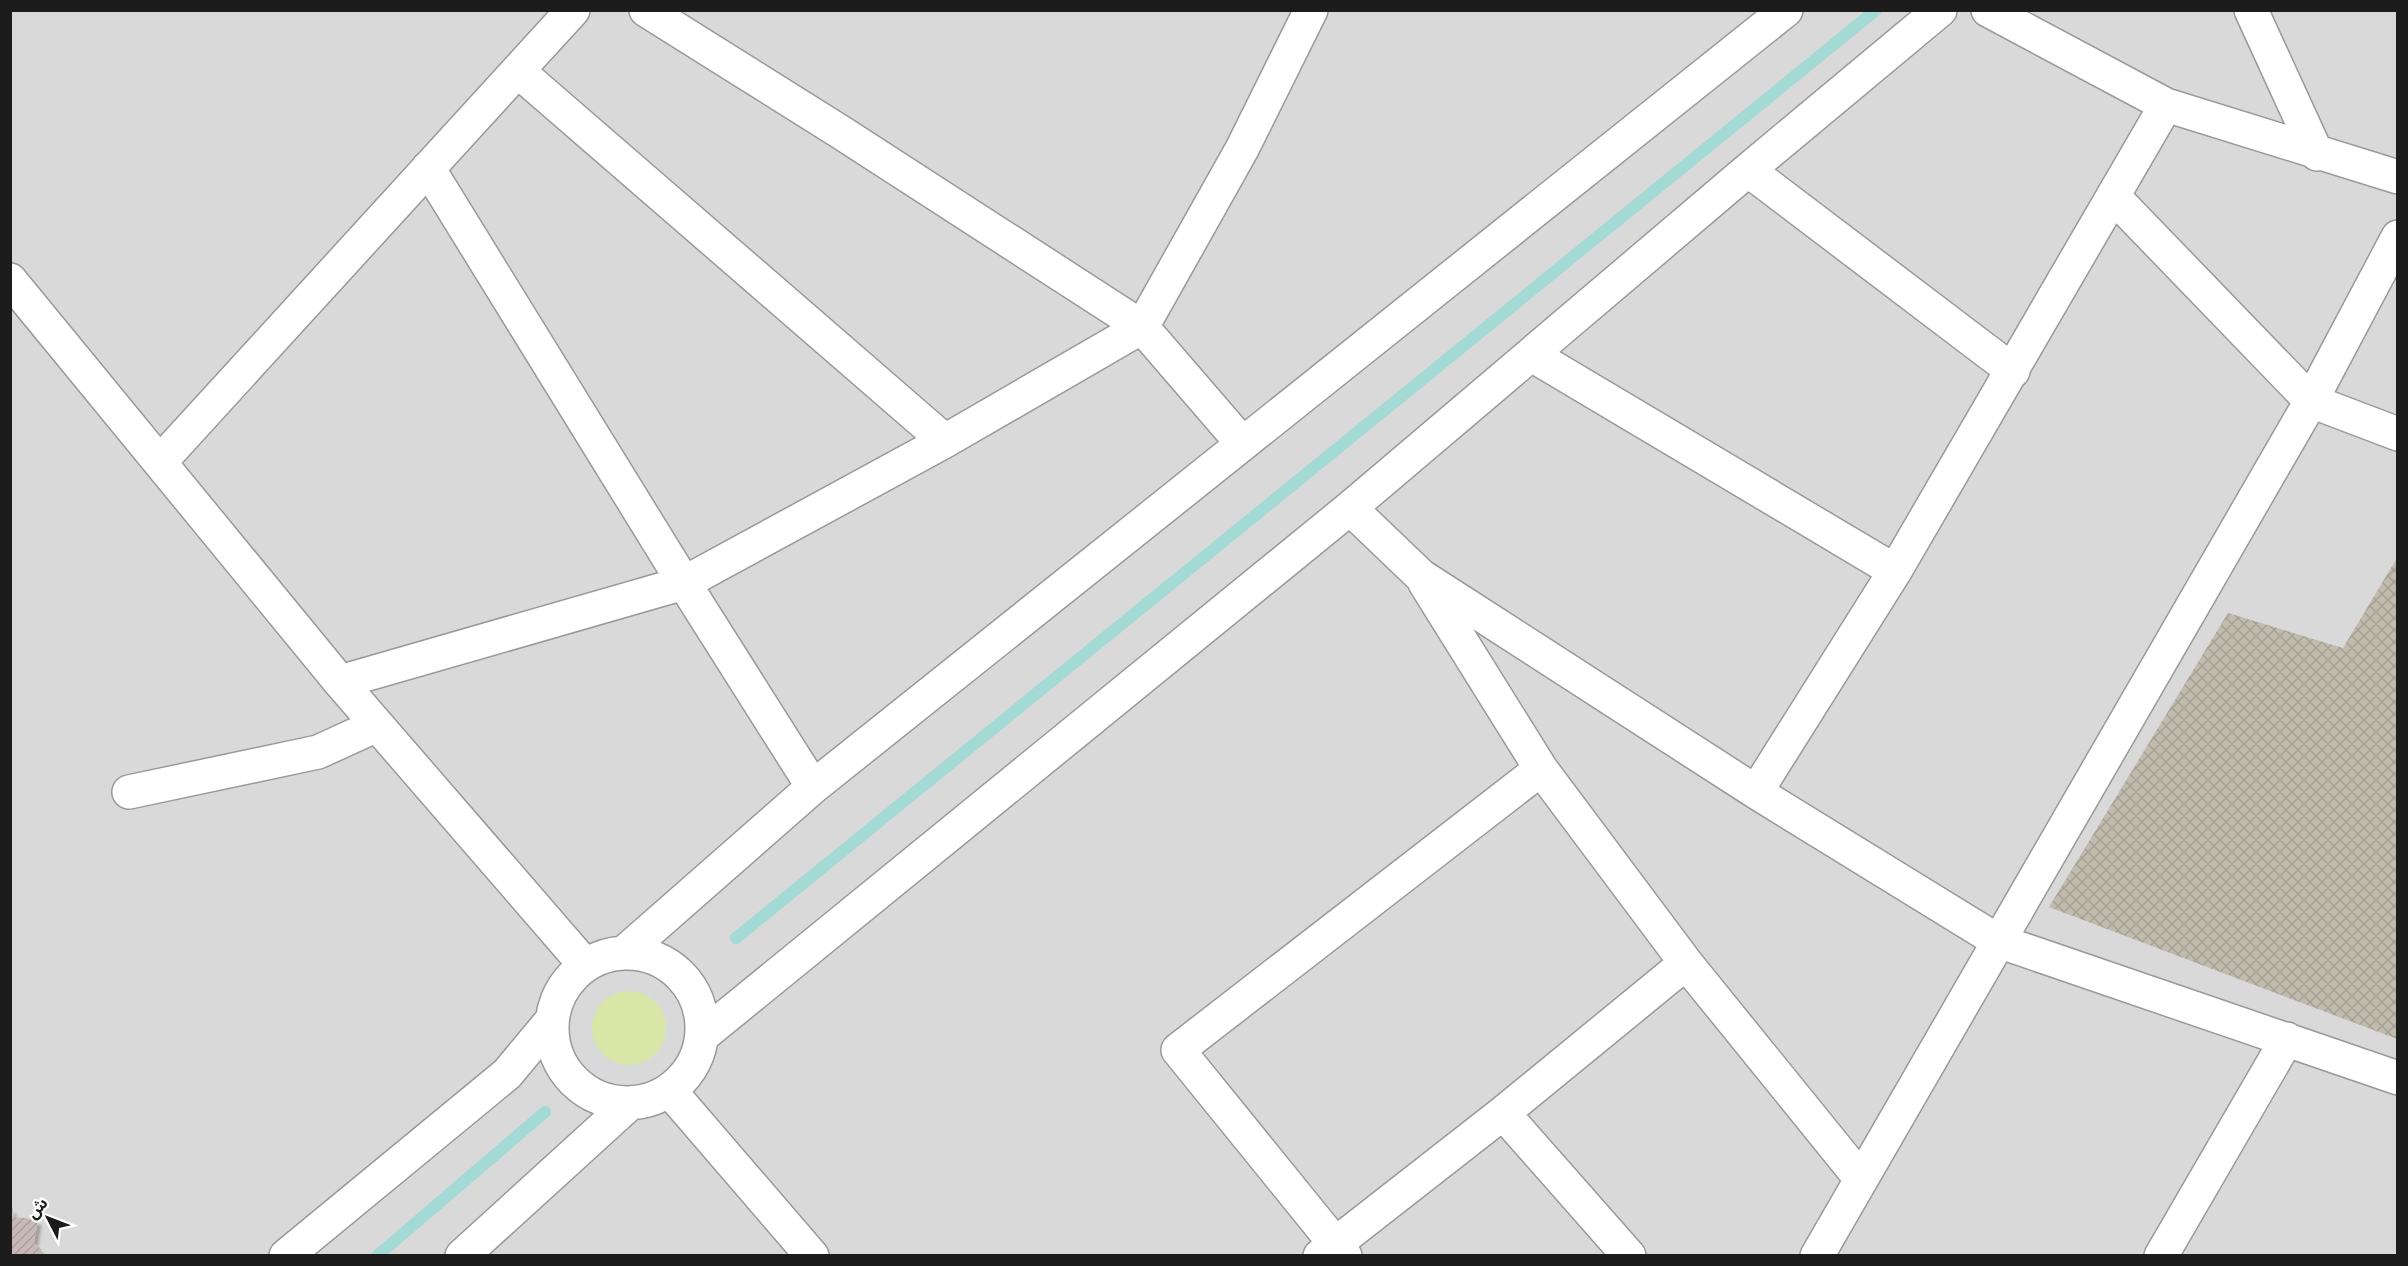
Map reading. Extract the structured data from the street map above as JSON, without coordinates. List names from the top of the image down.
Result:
{
  "north": "top left"
}
